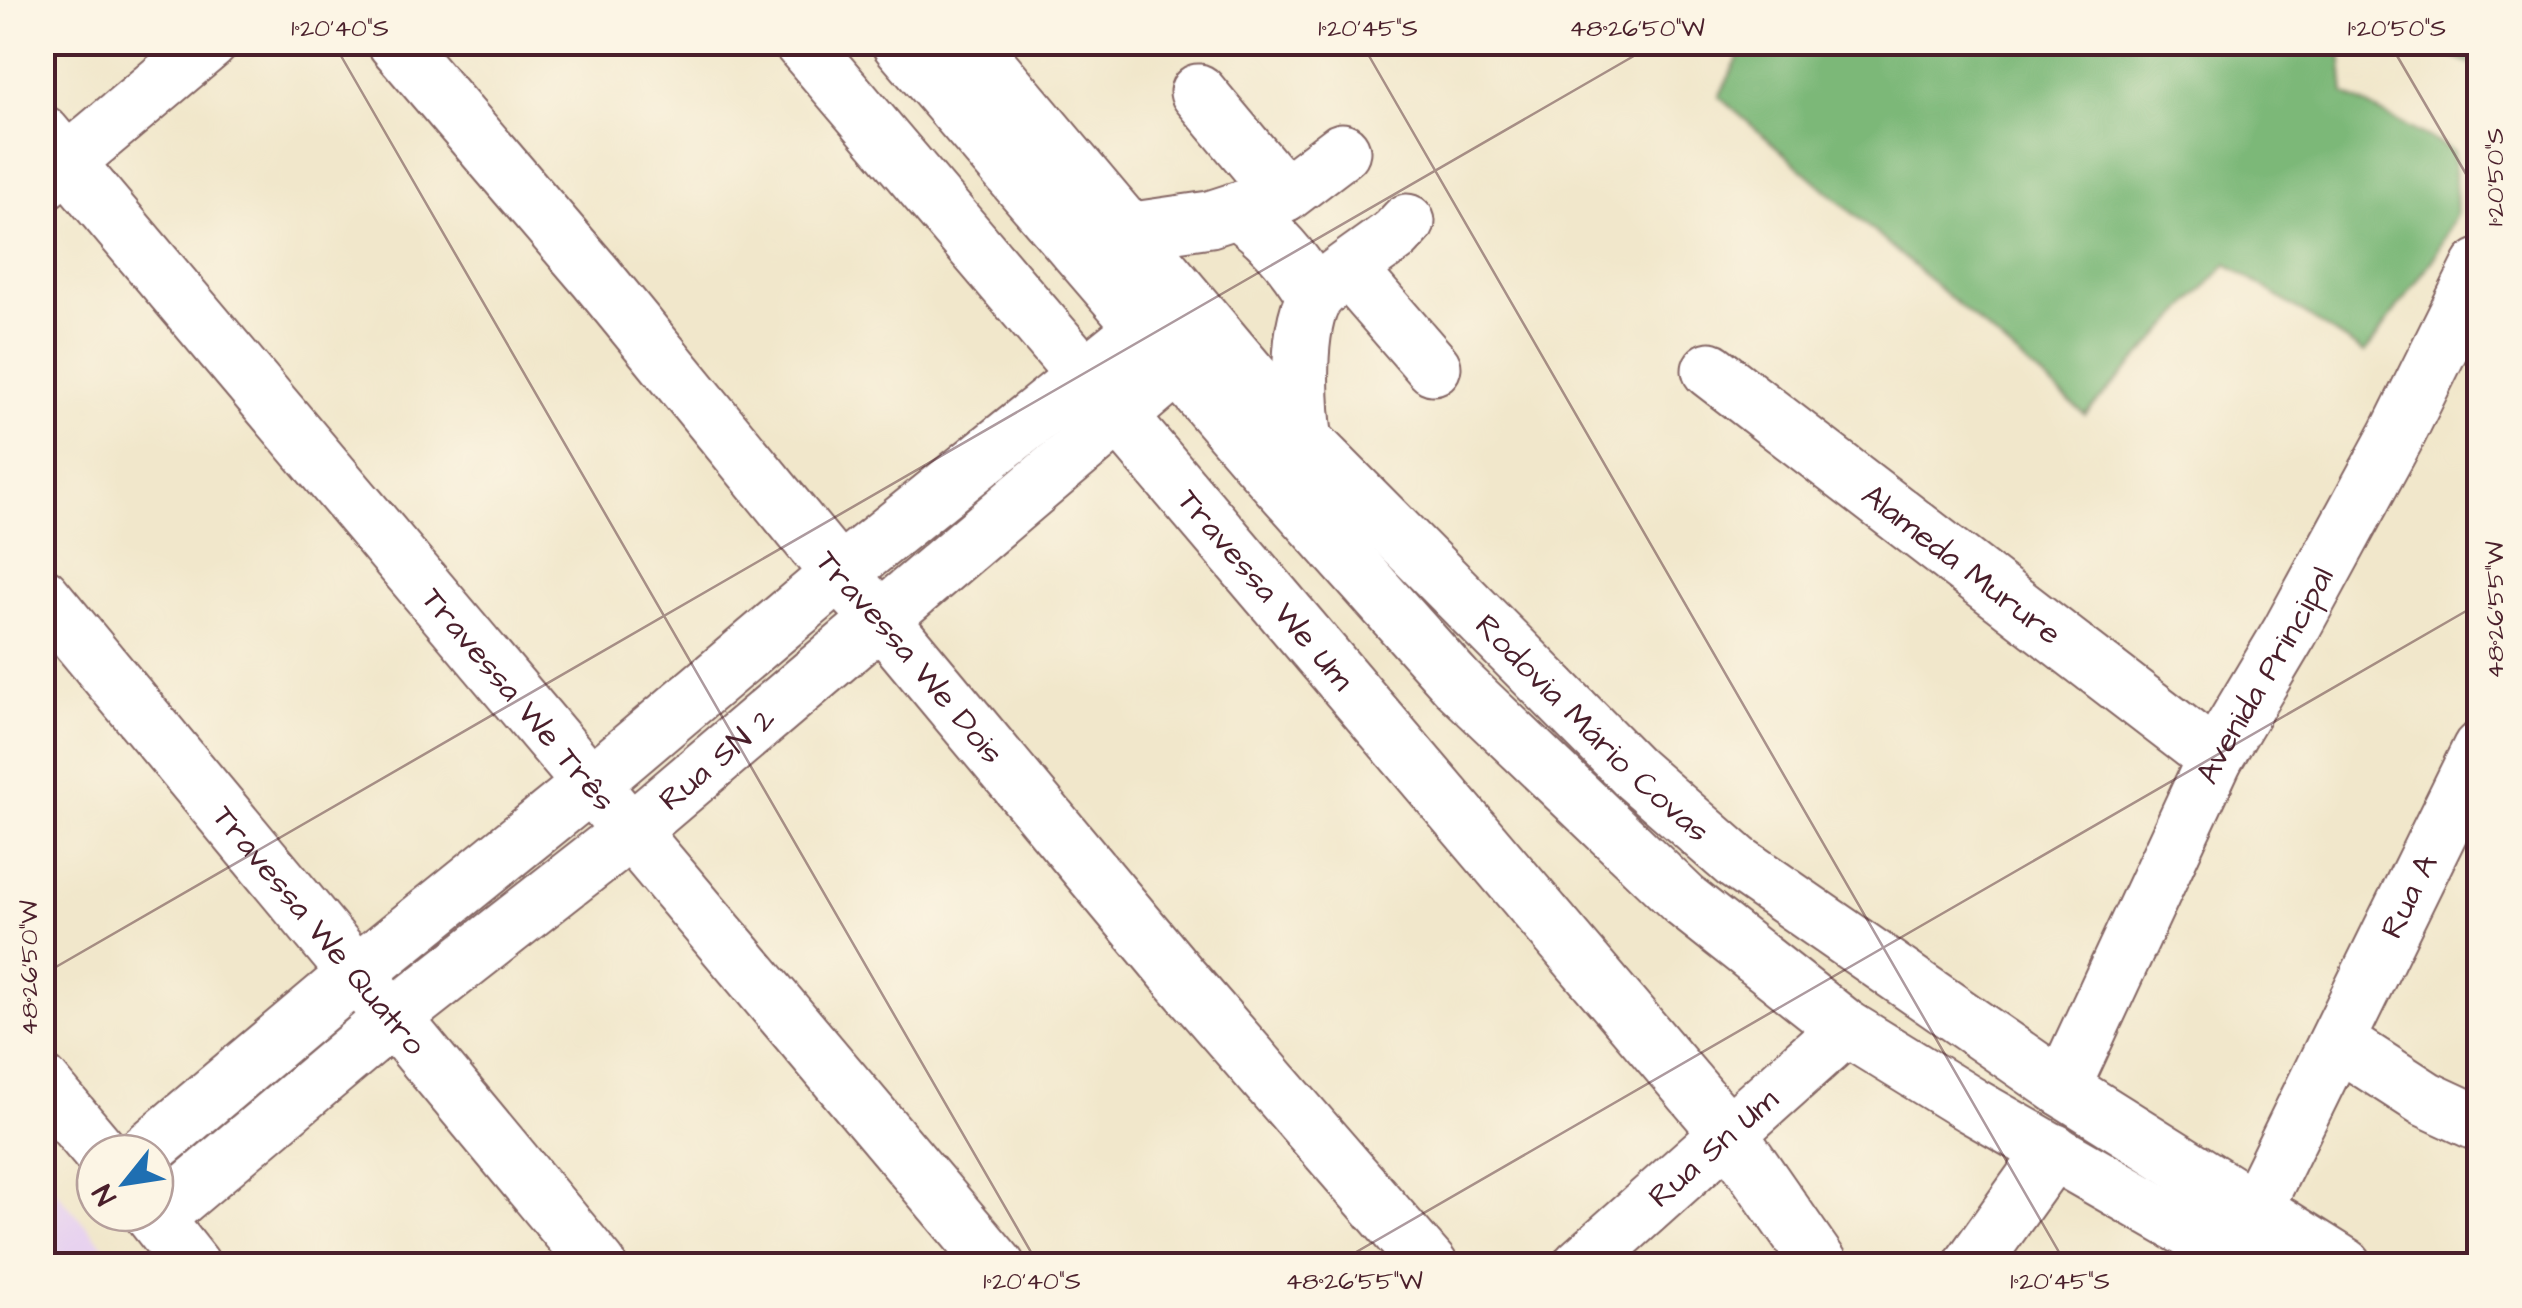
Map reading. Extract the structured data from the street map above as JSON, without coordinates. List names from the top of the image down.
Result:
{
  "streets": {
    "street": [
      "Alameda Murure",
      "Travessa We Um",
      "Travessa We Dois",
      "Avenida Principal",
      "Travessa We Três",
      "Rodovia Mário Covas",
      "Rua SN 2",
      "Rua A",
      "Travessa We Quatro",
      "Rua Sn Um"
    ]
  },
  "crossings": [
    ["Alameda Murure", "Avenida Principal"],
    ["Travessa We Um", "Rua SN 2"],
    ["Travessa We Um", "Rua Sn Um"],
    ["Travessa We Dois", "Rua SN 2"],
    ["Avenida Principal", "Rodovia Mário Covas"],
    ["Travessa We Três", "Rua SN 2"],
    ["Rodovia Mário Covas", "Rua SN 2"],
    ["Rodovia Mário Covas", "Rua A"],
    ["Rodovia Mário Covas", "Rua Sn Um"],
    ["Rua SN 2", "Travessa We Quatro"]
  ],
  "north": "bottom left",
  "coordinates": [
    "1°20'40\"S",
    "1°20'45\"S",
    "48°26'50\"W",
    "1°20'50\"S",
    "48°26'55\"W"
  ]
}
